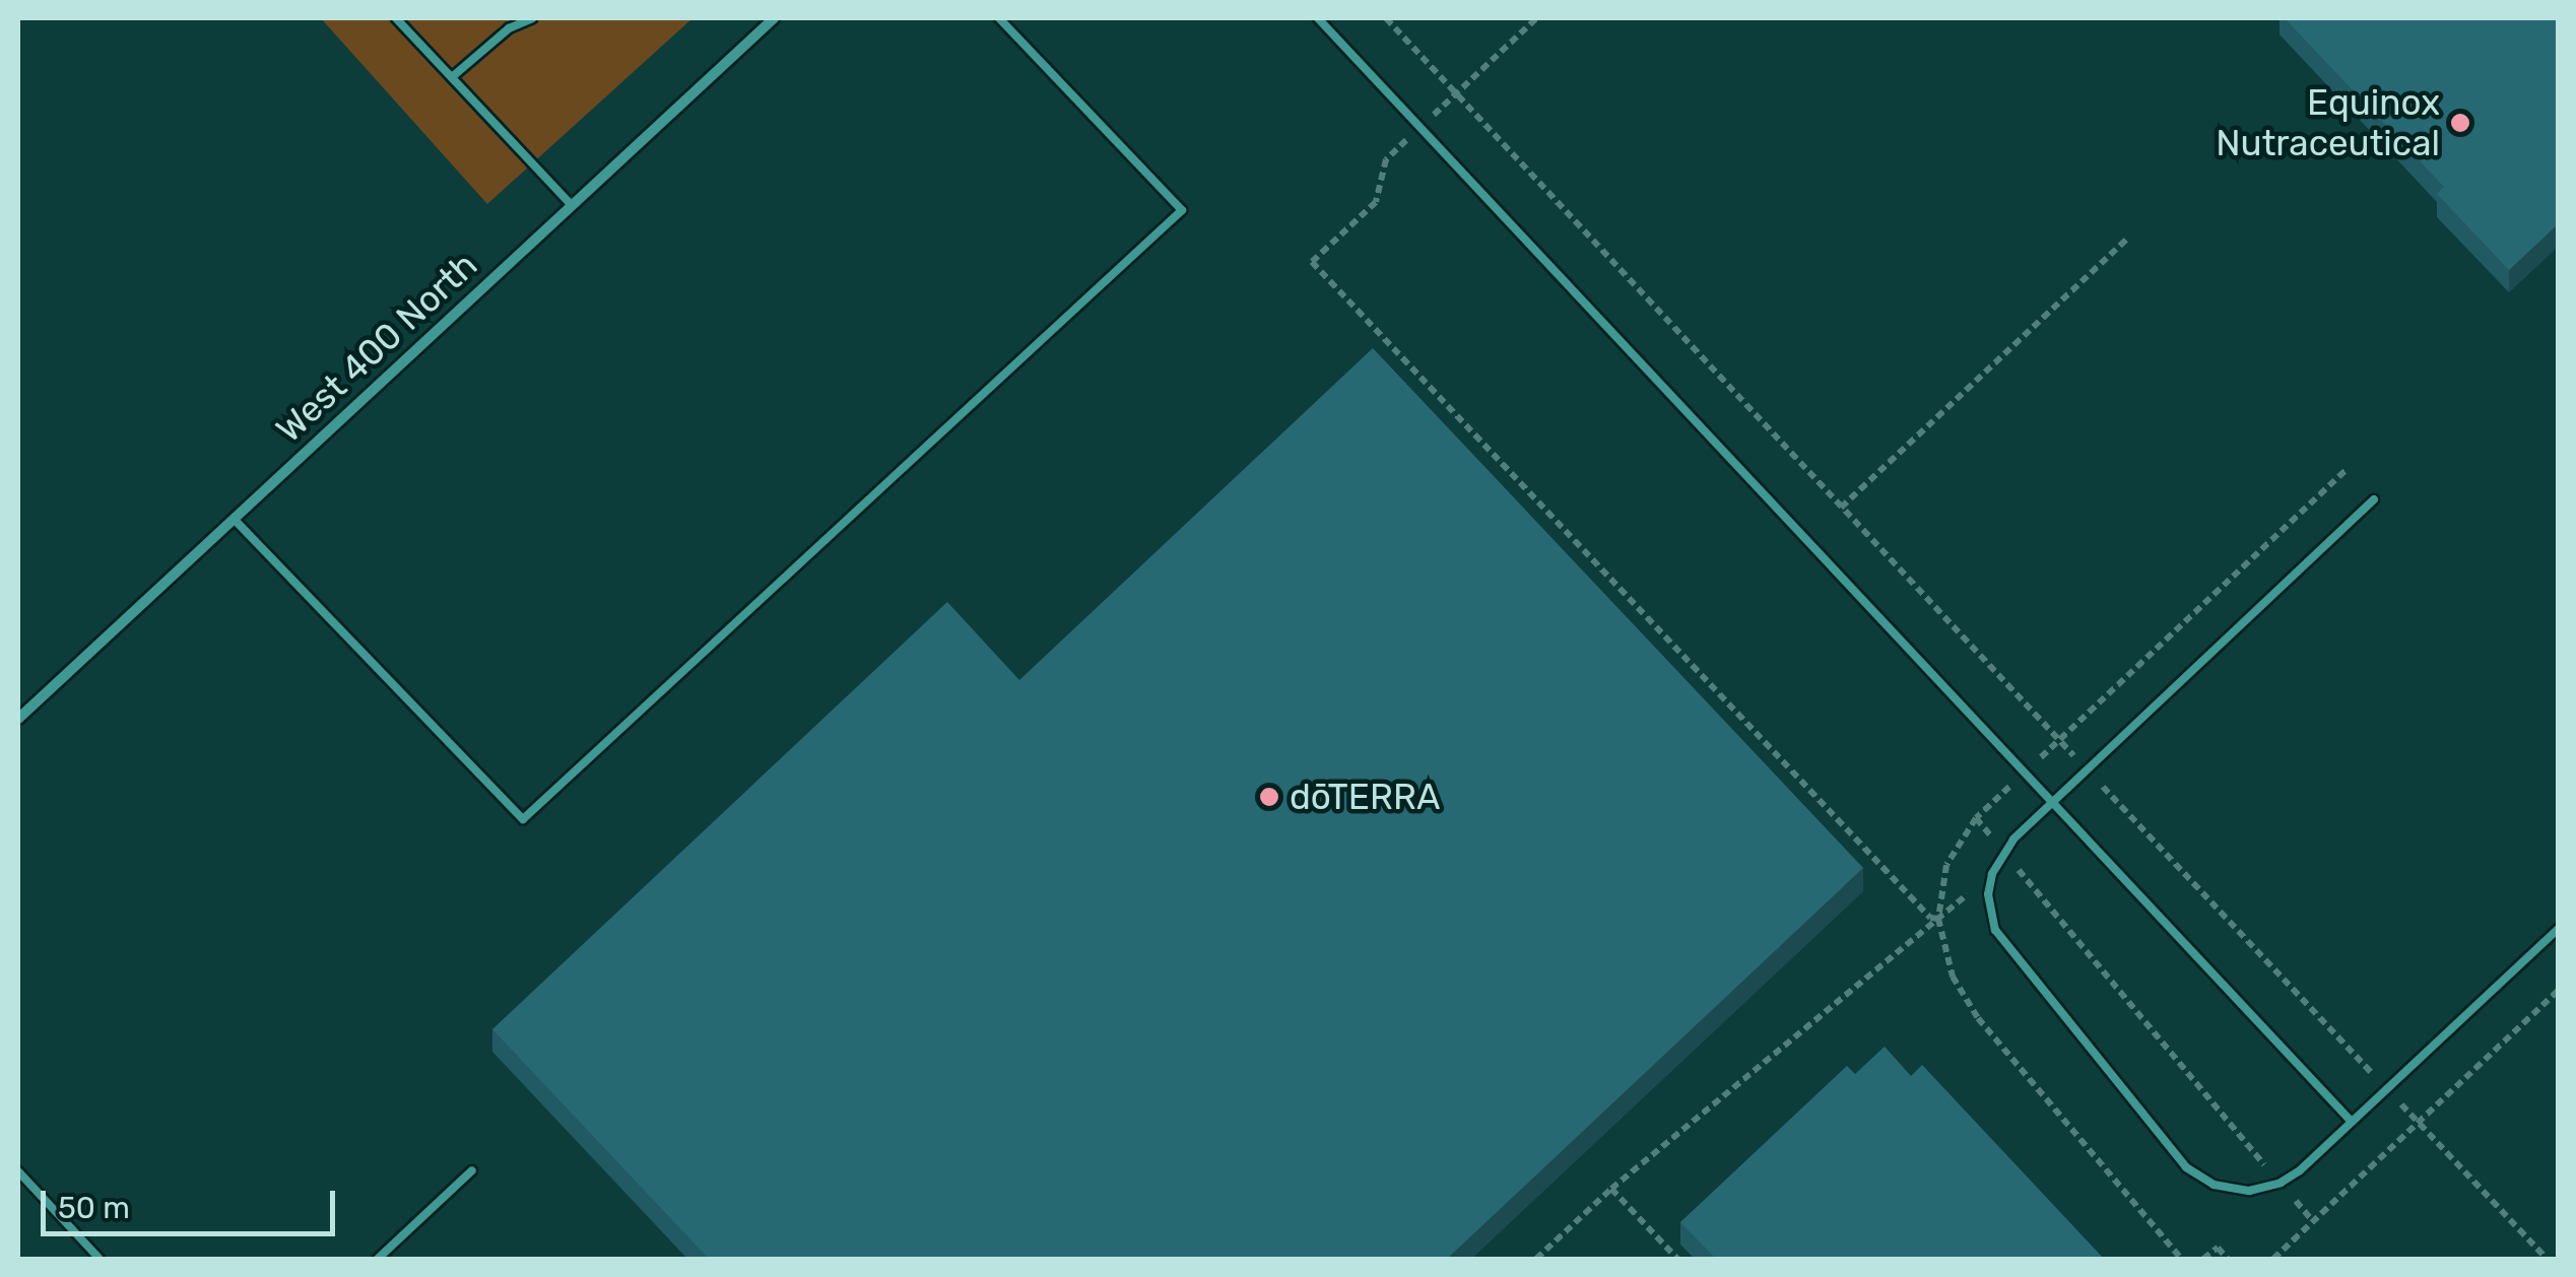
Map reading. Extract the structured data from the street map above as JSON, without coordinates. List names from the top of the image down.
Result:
{
  "streets": {
    "street": ["West 400 North"]
  },
  "places": ["Equinox Nutraceutical", "dōTERRA"],
  "scale_bar": "50 m"
}
